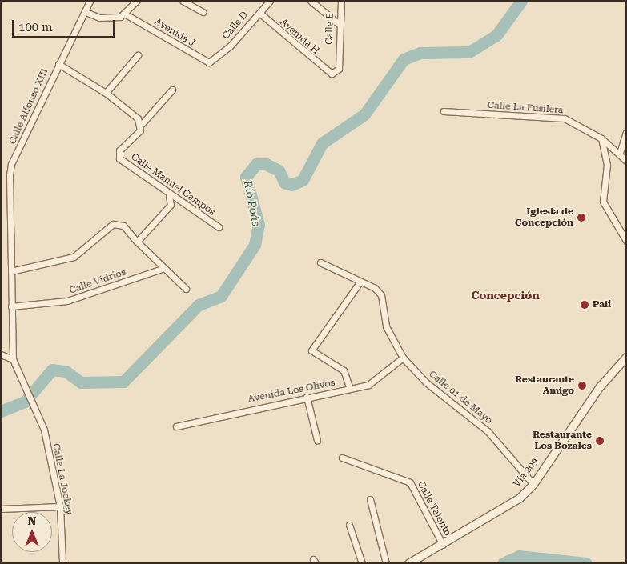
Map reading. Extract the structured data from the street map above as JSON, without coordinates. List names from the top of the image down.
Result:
{
  "streets": {
    "main road": ["Vía 209"],
    "street": [
      "Calle D",
      "Calle E",
      "Avenida J",
      "Avenida H",
      "Calle Alfonso XIII",
      "Calle La Fusilera",
      "Calle Manuel Campos",
      "Calle Vidrios",
      "Avenida Los Olivos",
      "Calle 01 de Mayo",
      "Calle La Jockey",
      "Calle Talento"
    ]
  },
  "crossings": [
    ["Calle D", "Avenida J"],
    ["Calle D", "Avenida H"],
    ["Calle E", "Avenida H"],
    ["Calle Alfonso XIII", "Calle Vidrios"],
    ["Calle Alfonso XIII", "Calle La Jockey"],
    ["Avenida Los Olivos", "Calle 01 de Mayo"],
    ["Calle 01 de Mayo", "Vía 209"],
    ["Vía 209", "Calle Talento"]
  ],
  "districts": ["Concepción"],
  "water": ["Río Poás"],
  "places": [
    "Iglesia de Concepción",
    "Palí",
    "Restaurante Amigo",
    "Restaurante Los Bozales"
  ],
  "scale_bar": "100 m",
  "north": "top"
}
